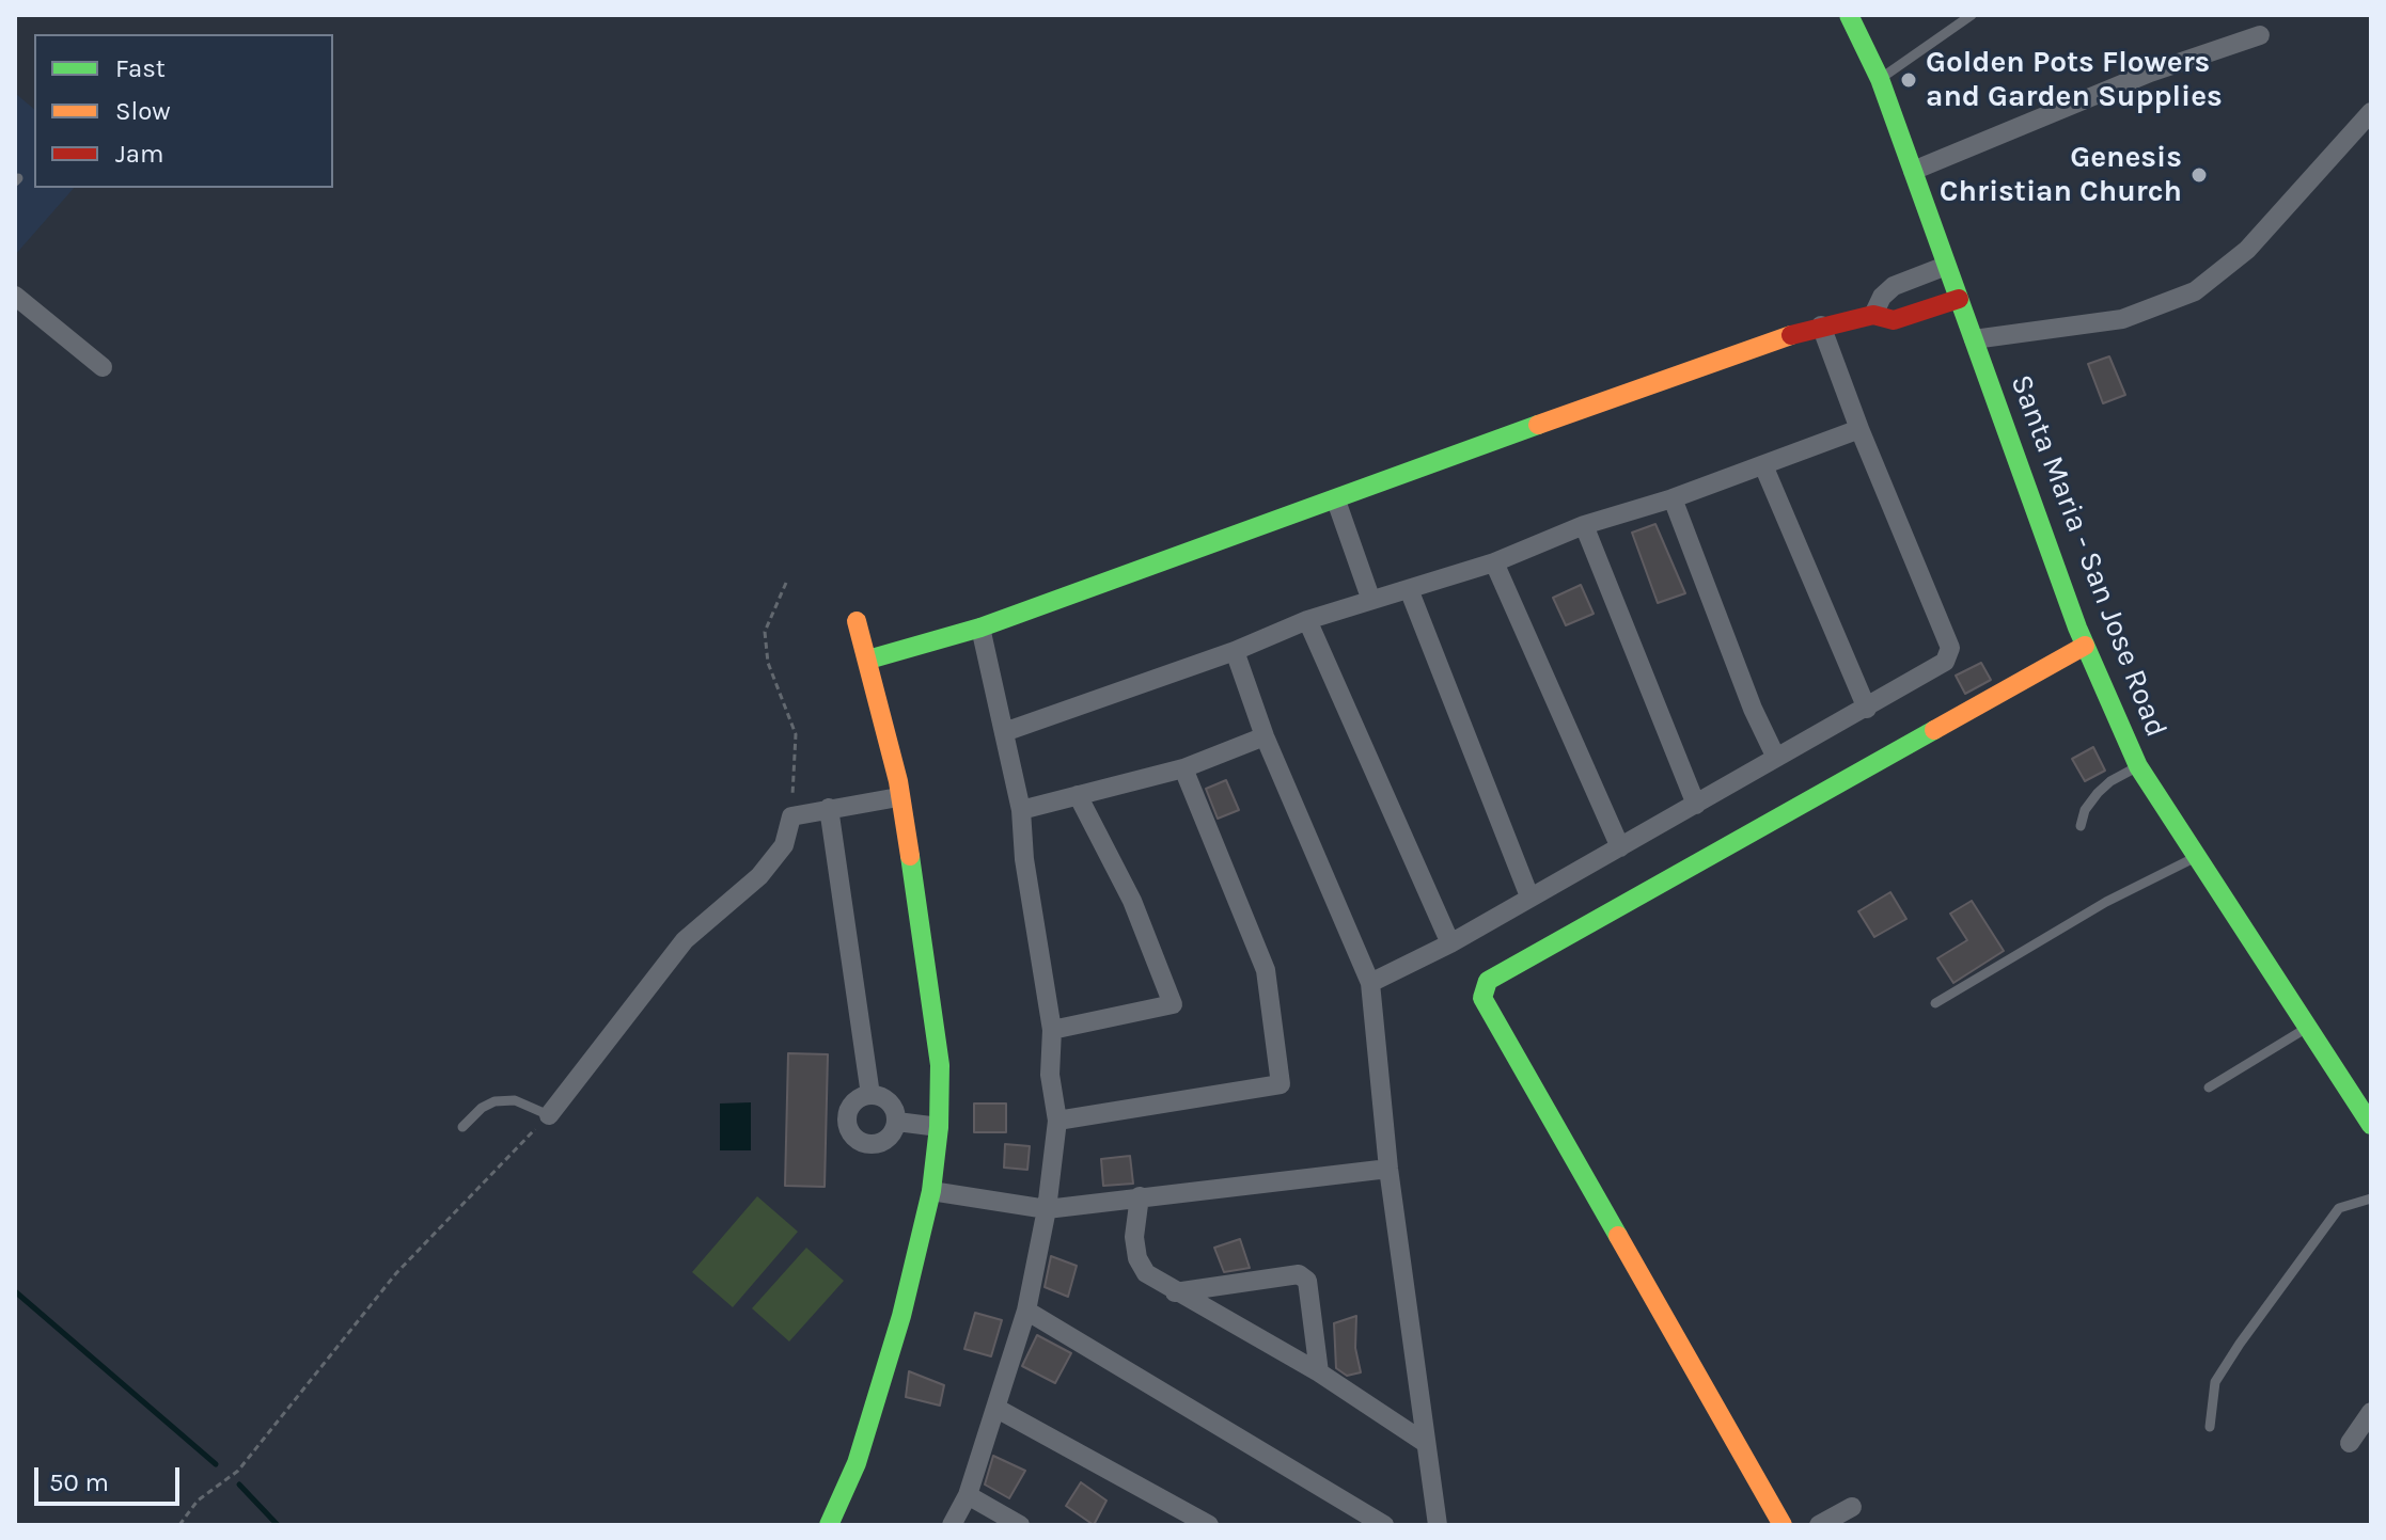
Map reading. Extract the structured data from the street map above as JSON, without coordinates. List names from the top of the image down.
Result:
{
  "streets": {
    "street": ["Santa Maria - San Jose Road"]
  },
  "places": ["Golden Pots Flowers and Garden Supplies", "Genesis Christian Church"],
  "legend": ["Fast", "Slow", "Jam"],
  "scale_bar": "50 m"
}
